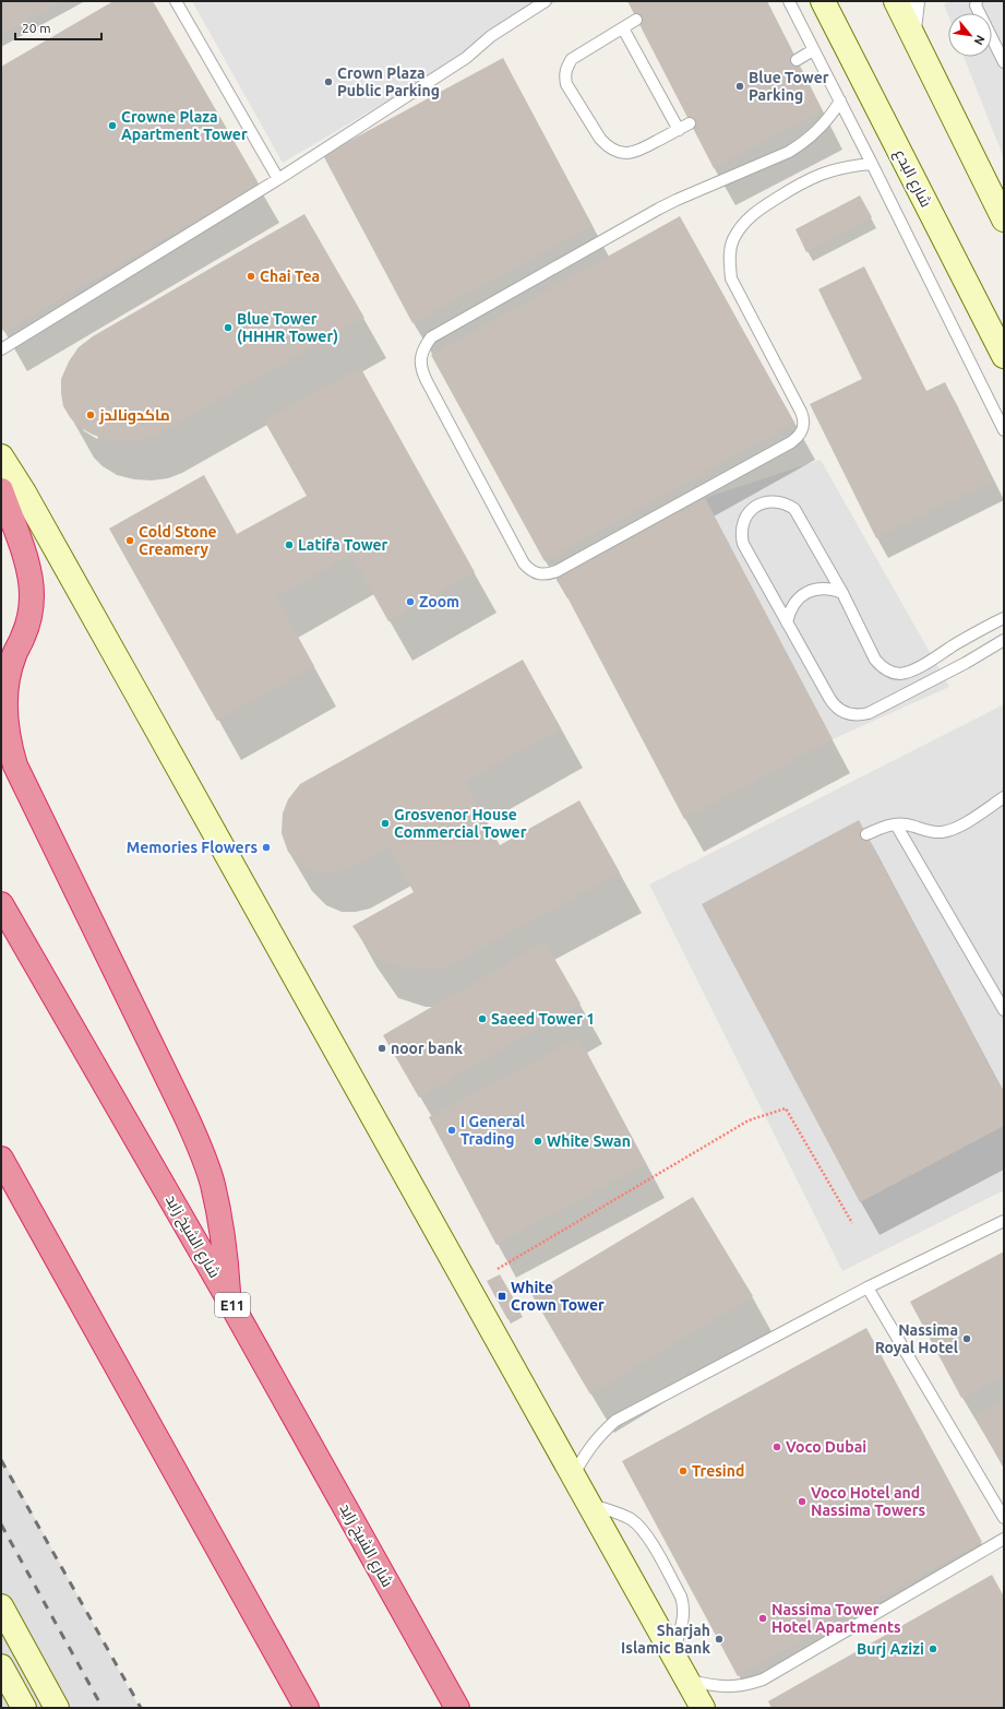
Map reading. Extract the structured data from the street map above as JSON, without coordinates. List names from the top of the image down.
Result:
{
  "streets": {
    "highway": ["شارع الشيخ زايد", "E11"],
    "street": ["شارع البدع"]
  },
  "places": {
    "other": [
      "Crown Plaza Public Parking",
      "Blue Tower Parking",
      "Crowne Plaza Apartment Tower",
      "Chai Tea",
      "Blue Tower (HHHR Tower)",
      "ماكدونالدز",
      "Cold Stone Creamery",
      "Latifa Tower",
      "Zoom",
      "Grosvenor House Commercial Tower",
      "Memories Flowers",
      "Saeed Tower 1",
      "noor bank",
      "I General Trading",
      "White Swan",
      "Nassima Royal Hotel",
      "Voco Dubai",
      "Tresind",
      "Voco Hotel and Nassima Towers",
      "Nassima Tower Hotel Apartments",
      "Sharjah Islamic Bank",
      "Burj Azizi"
    ],
    "transit": ["White Crown Tower"]
  },
  "scale_bar": "20 m",
  "north": "bottom right"
}
